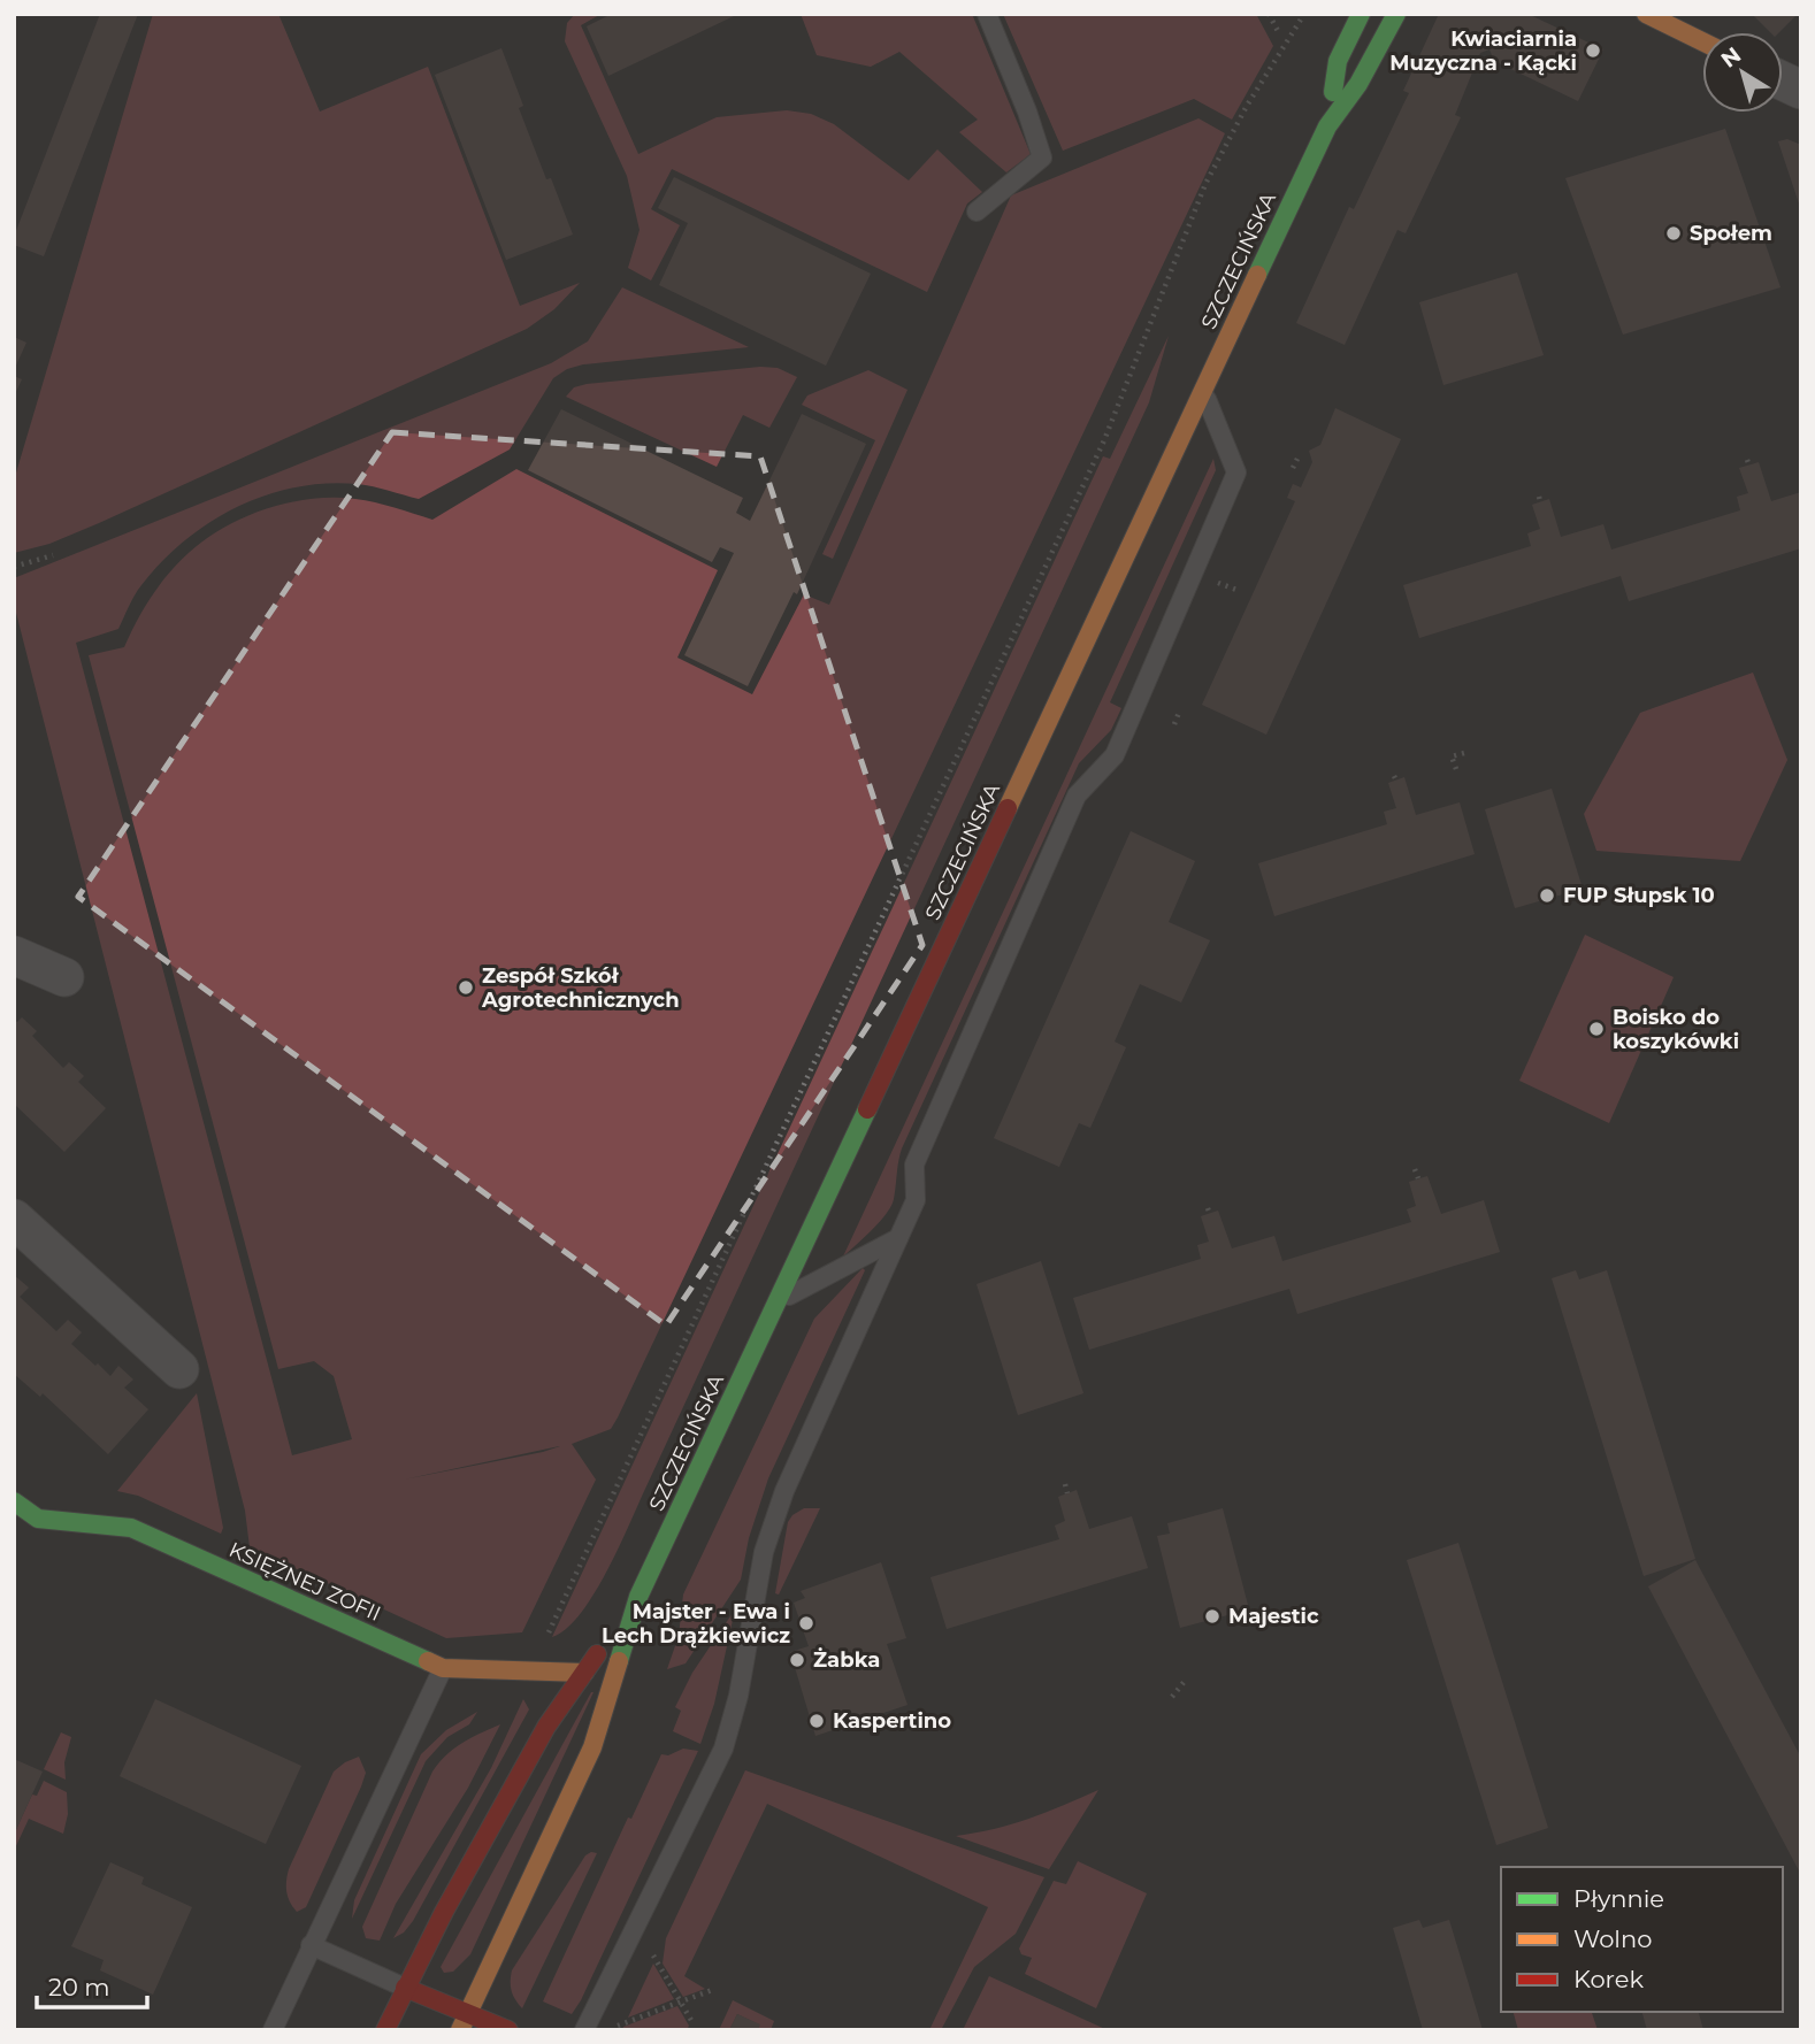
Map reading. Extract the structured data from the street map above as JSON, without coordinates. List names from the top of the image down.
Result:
{
  "streets": {
    "street": ["SZCZECIŃSKA", "KSIĘŻNEJ ZOFII"]
  },
  "crossings": [
    ["SZCZECIŃSKA", "KSIĘŻNEJ ZOFII"]
  ],
  "places": [
    "Kwiaciarnia Muzyczna - Kącki",
    "Społem",
    "FUP Słupsk 10",
    "Zespół Szkół Agrotechnicznych",
    "Boisko do koszykówki",
    "Majestic",
    "Majster - Ewa i Lech Drążkiewicz",
    "Żabka",
    "Kaspertino"
  ],
  "legend": ["Płynnie", "Wolno", "Korek"],
  "scale_bar": "20 m",
  "north": "top left"
}
